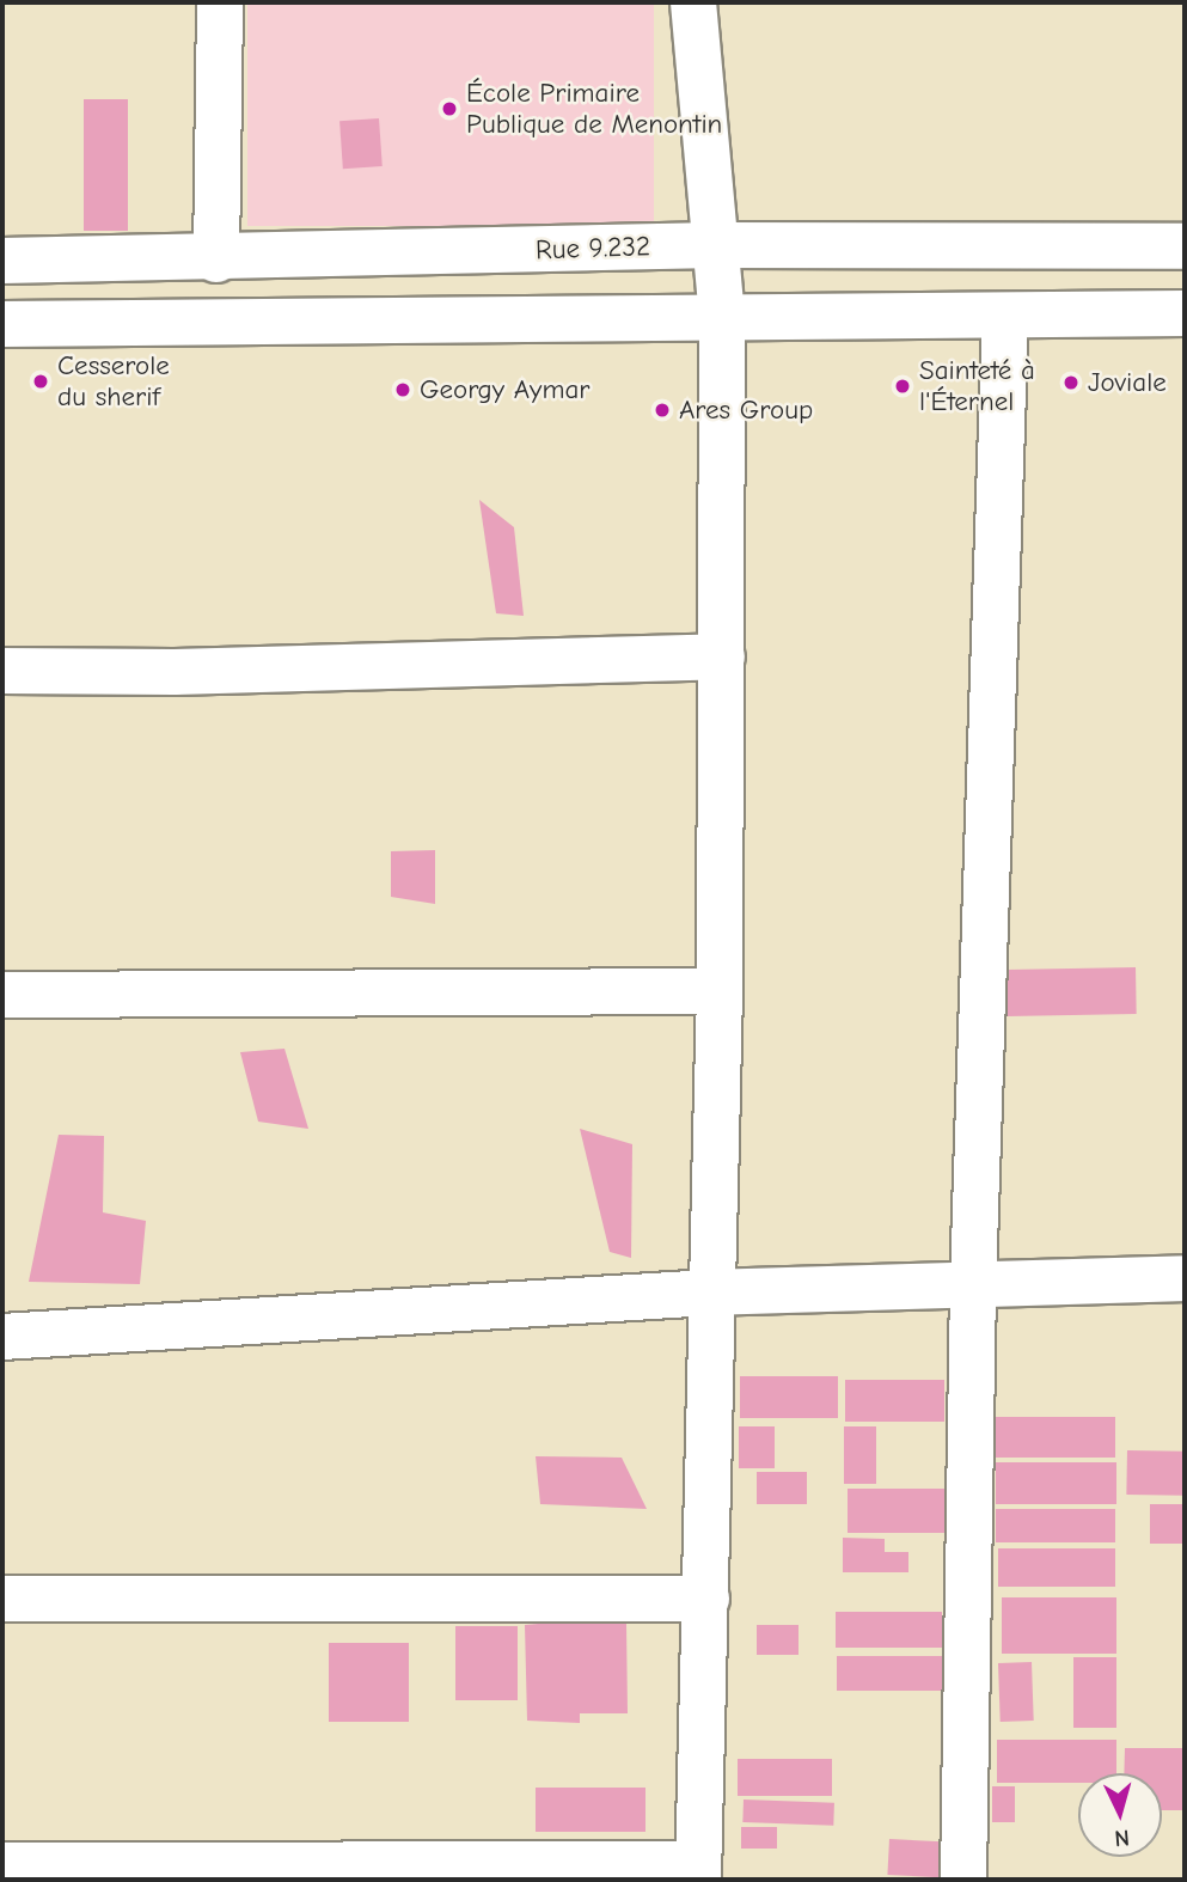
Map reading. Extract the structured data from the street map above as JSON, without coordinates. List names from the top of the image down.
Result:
{
  "streets": {
    "street": ["Rue 9.232"]
  },
  "places": [
    "École Primaire Publique de Menontin",
    "Cesserole du sherif",
    "Joviale",
    "Sainteté à l'Éternel",
    "Georgy Aymar",
    "Ares Group"
  ],
  "north": "bottom"
}
